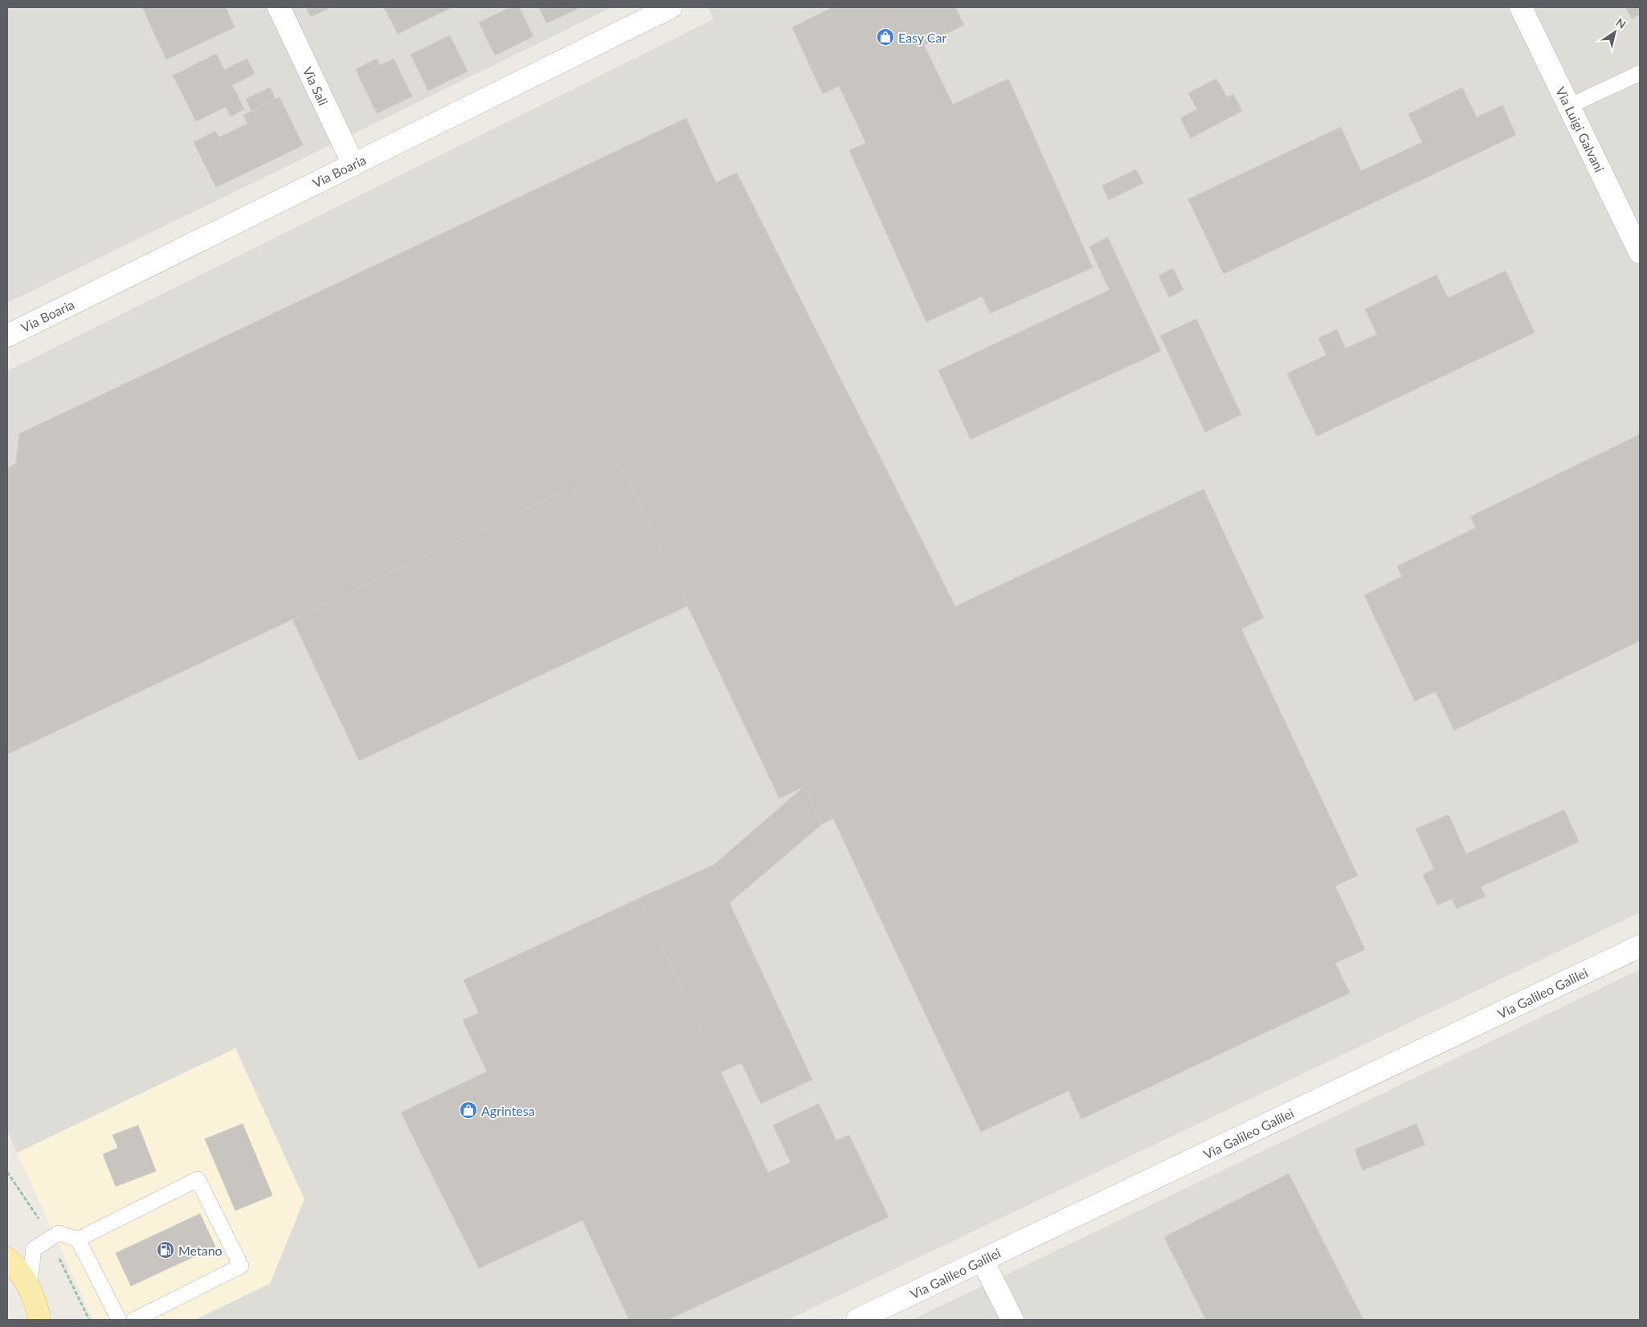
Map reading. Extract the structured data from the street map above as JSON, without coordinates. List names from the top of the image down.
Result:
{
  "streets": {
    "street": [
      "Via Sali",
      "Via Luigi Galvani",
      "Via Boaria",
      "Via Galileo Galilei"
    ]
  },
  "crossings": [
    ["Via Sali", "Via Boaria"]
  ],
  "places": {
    "shop": ["Easy Car", "Agrintesa"],
    "fuel station": ["Metano"]
  },
  "north": "top right"
}
